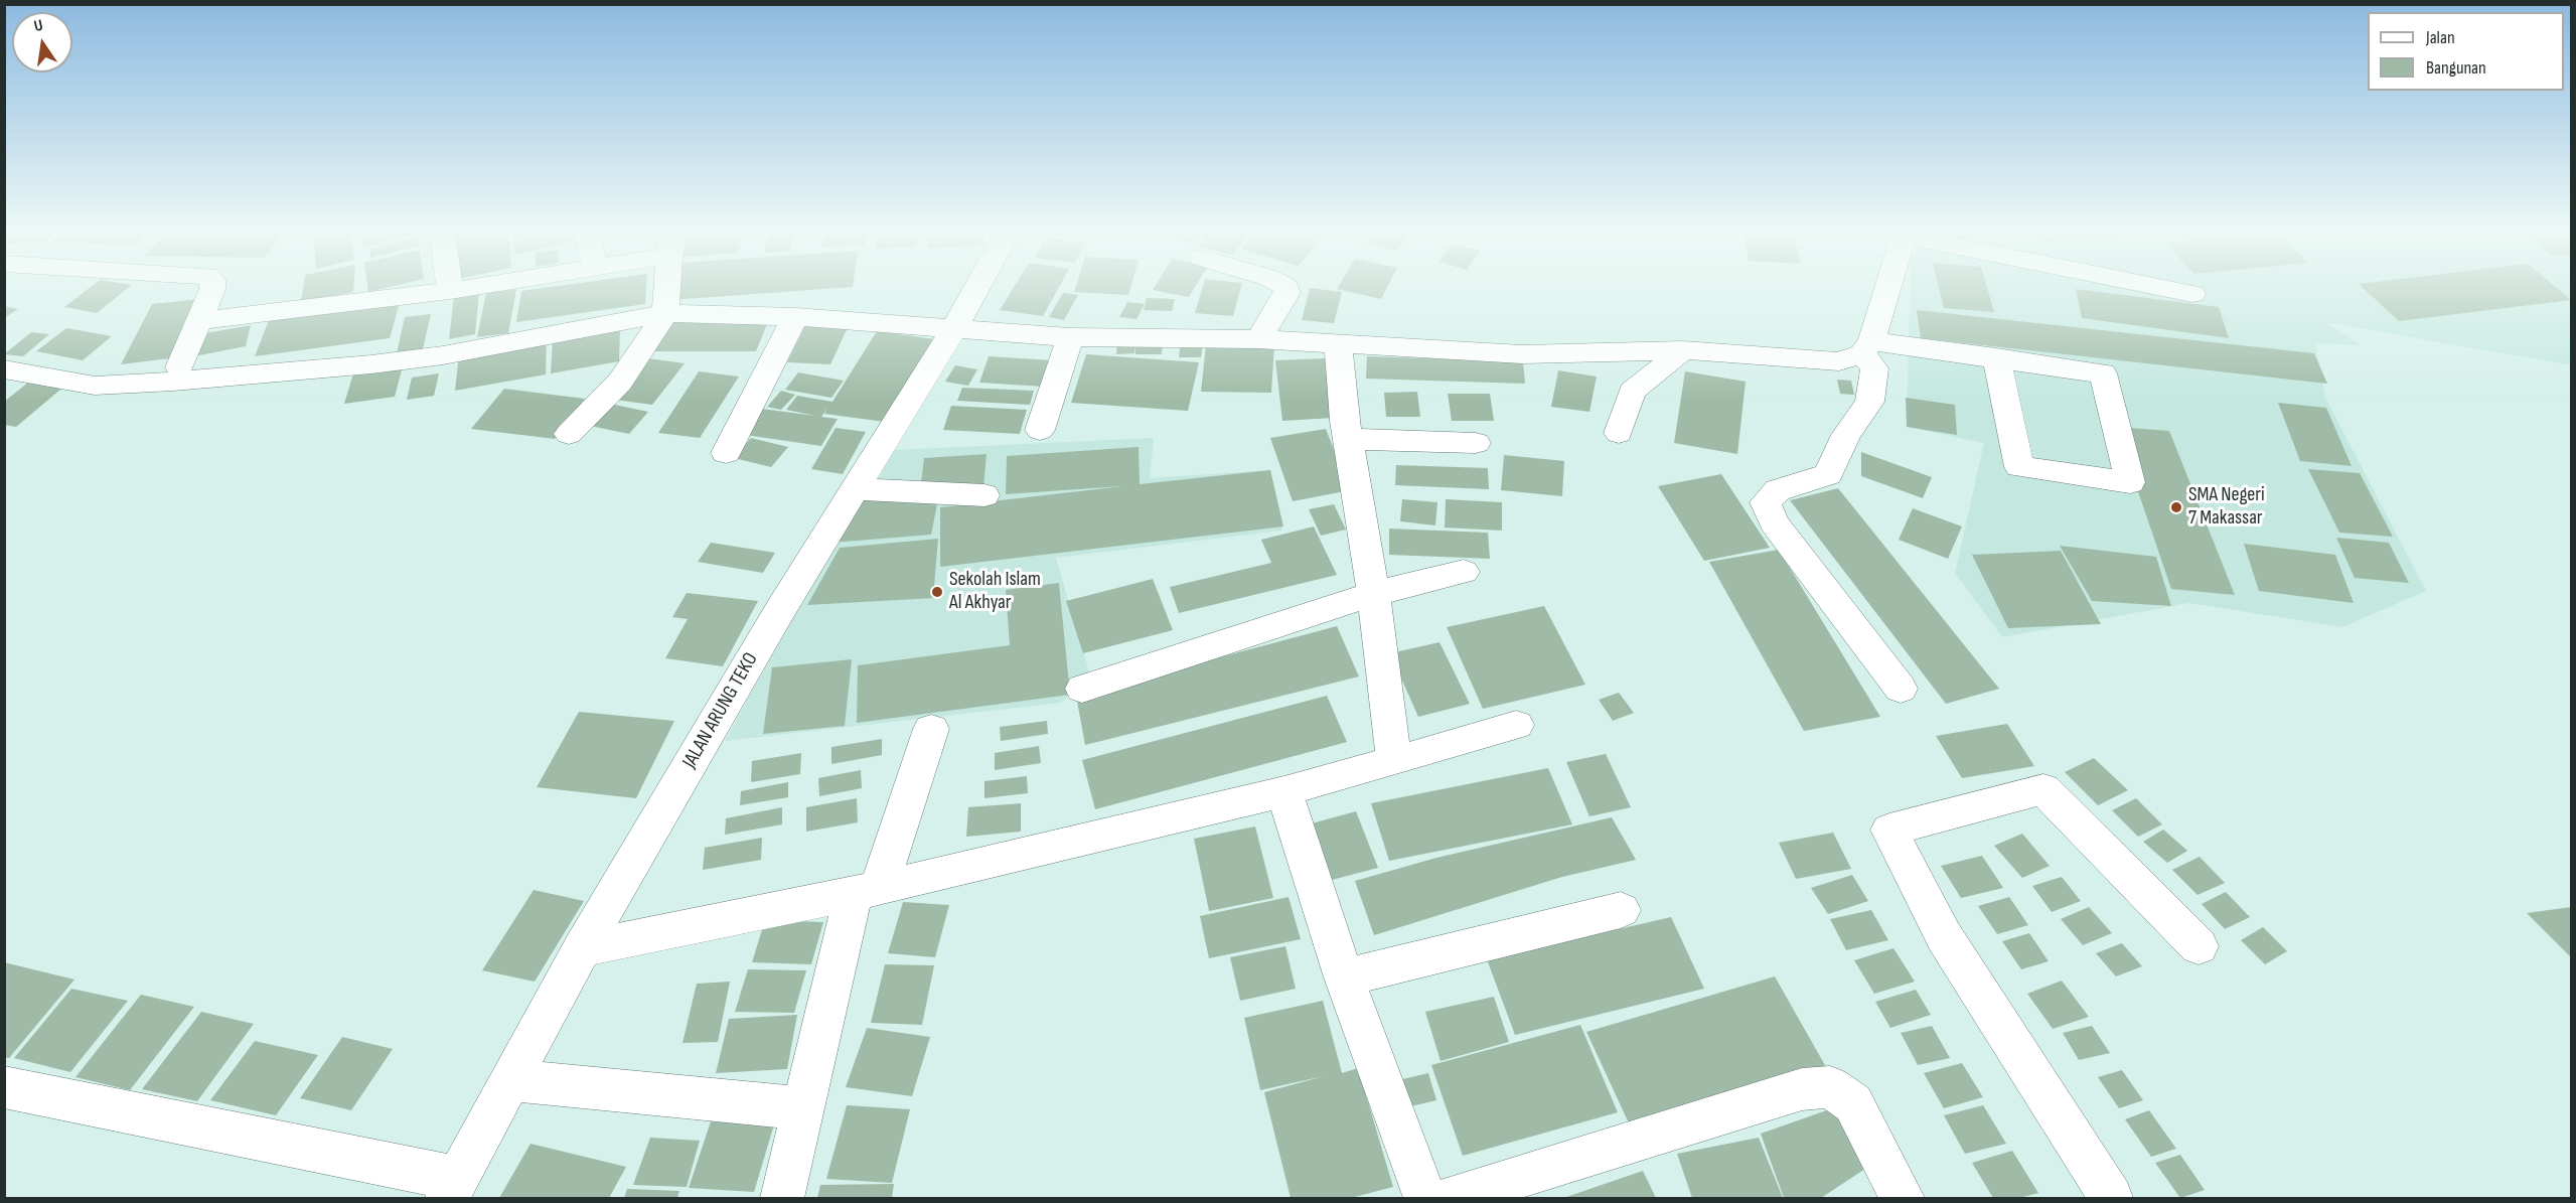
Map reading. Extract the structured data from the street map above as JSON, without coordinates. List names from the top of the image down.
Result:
{
  "streets": {
    "street": ["JALAN ARUNG TEKO"]
  },
  "places": ["SMA Negeri 7 Makassar", "Sekolah Islam Al Akhyar"],
  "legend": ["Jalan", "Bangunan"],
  "north": "top"
}
